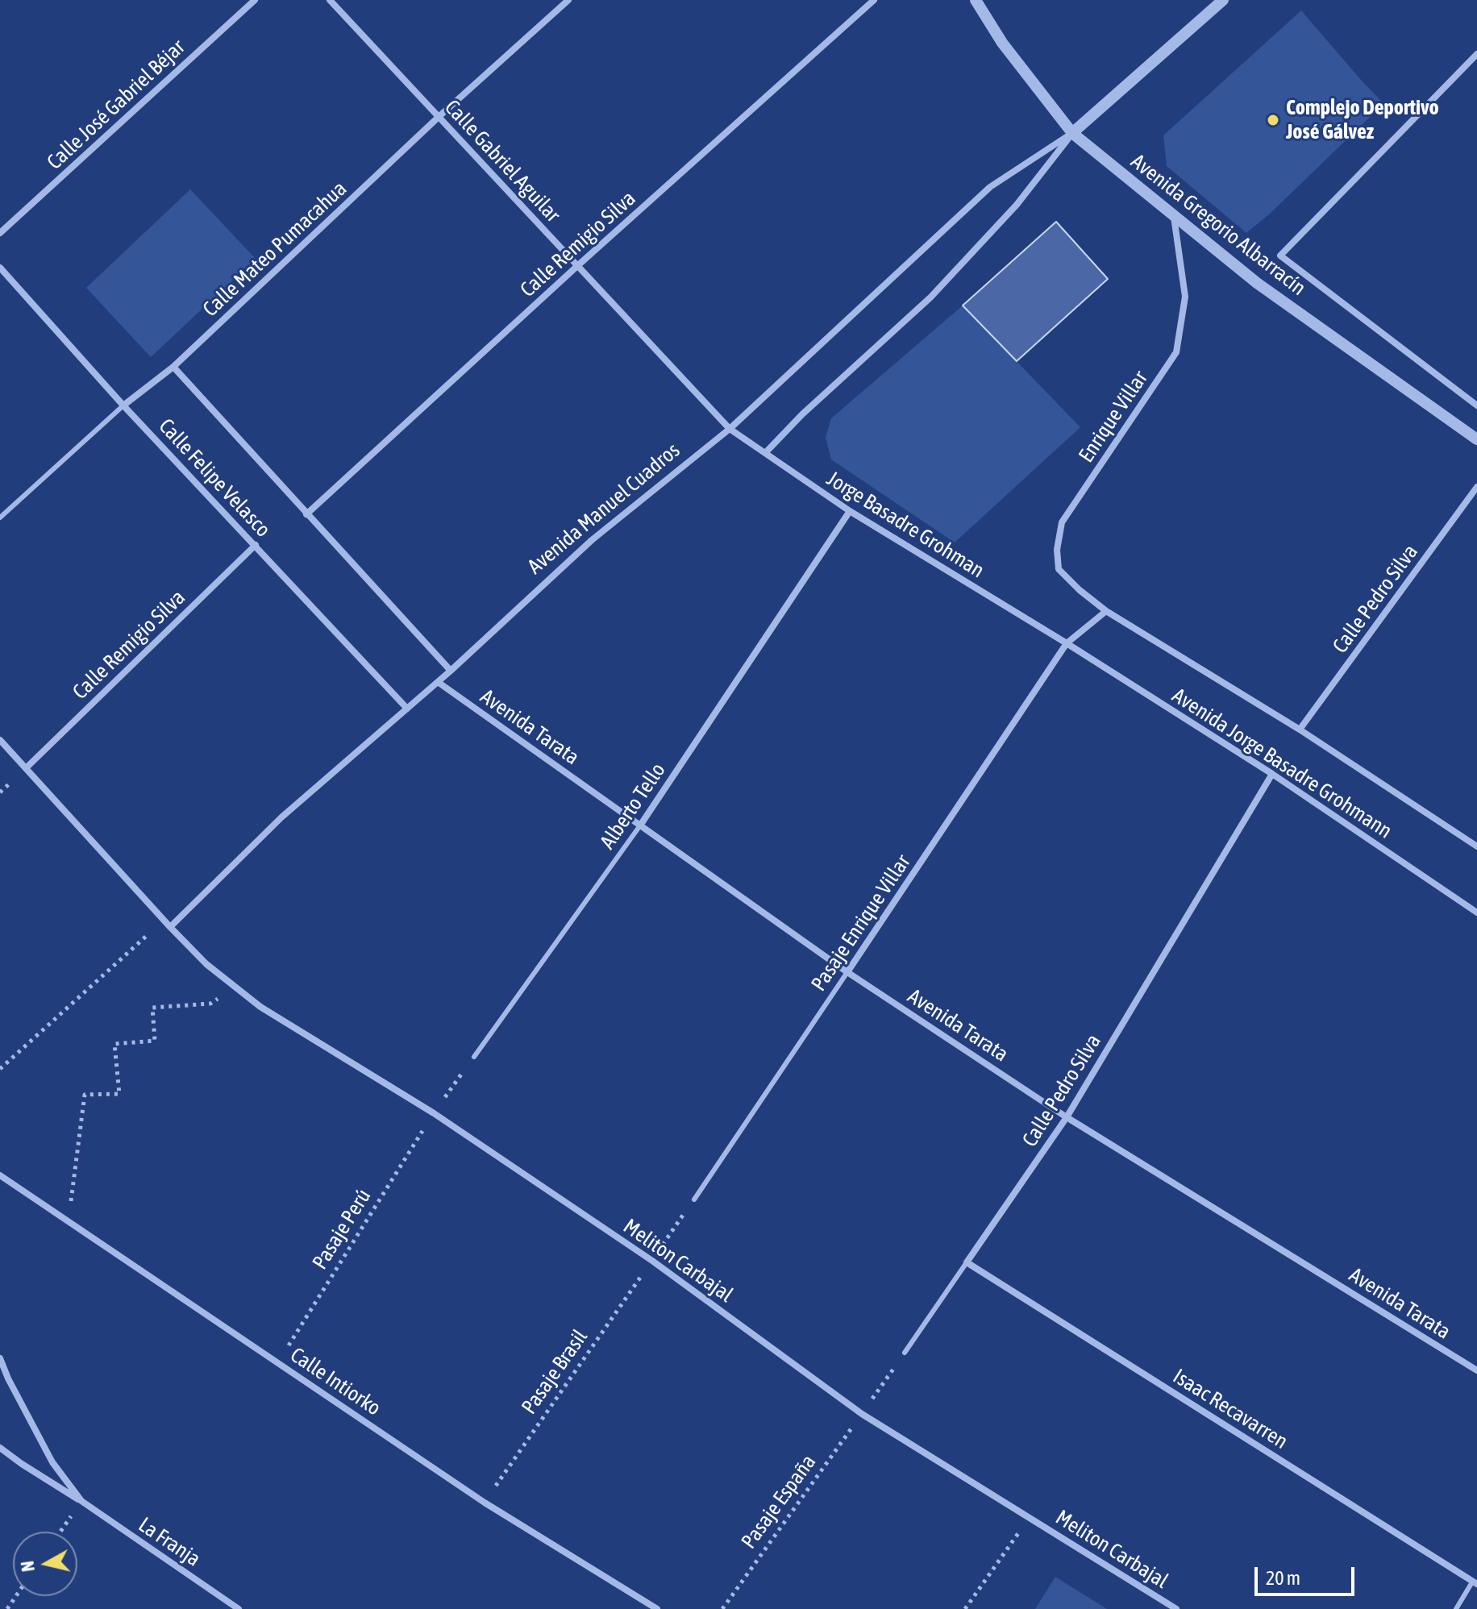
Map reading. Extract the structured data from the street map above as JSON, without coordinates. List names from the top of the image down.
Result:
{
  "streets": {
    "street": [
      "Calle José Gabriel Béjar",
      "Calle Gabriel Aguilar",
      "Avenida Gregorio Albarracín",
      "Calle Remigio Silva",
      "Calle Mateo Pumacahua",
      "Enrique Villar",
      "Calle Felipe Velasco",
      "Avenida Manuel Cuadros",
      "Jorge Basadre Grohman",
      "Calle Pedro Silva",
      "Avenida Tarata",
      "Avenida Jorge Basadre Grohmann",
      "Alberto Tello",
      "Pasaje Enrique Villar",
      "Meliton Carbajal",
      "Calle Intiorko",
      "Isaac Recavarren",
      "La Franja"
    ],
    "path": ["Pasaje Perú", "Pasaje Brasil", "Pasaje España"]
  },
  "crossings": [
    ["Calle Gabriel Aguilar", "Calle Remigio Silva"],
    ["Calle Gabriel Aguilar", "Calle Mateo Pumacahua"],
    ["Calle Gabriel Aguilar", "Avenida Manuel Cuadros"],
    ["Calle Gabriel Aguilar", "Jorge Basadre Grohman"],
    ["Avenida Gregorio Albarracín", "Enrique Villar"],
    ["Avenida Gregorio Albarracín", "Avenida Manuel Cuadros"],
    ["Calle Remigio Silva", "Calle Felipe Velasco"],
    ["Calle Remigio Silva", "Meliton Carbajal"],
    ["Calle Mateo Pumacahua", "Calle Felipe Velasco"],
    ["Enrique Villar", "Avenida Jorge Basadre Grohmann"],
    ["Enrique Villar", "Pasaje Enrique Villar"],
    ["Calle Felipe Velasco", "Avenida Manuel Cuadros"],
    ["Avenida Manuel Cuadros", "Jorge Basadre Grohman"],
    ["Avenida Manuel Cuadros", "Avenida Tarata"],
    ["Avenida Manuel Cuadros", "Meliton Carbajal"],
    ["Jorge Basadre Grohman", "Avenida Jorge Basadre Grohmann"],
    ["Jorge Basadre Grohman", "Alberto Tello"],
    ["Jorge Basadre Grohman", "Pasaje Enrique Villar"],
    ["Calle Pedro Silva", "Avenida Tarata"],
    ["Calle Pedro Silva", "Avenida Jorge Basadre Grohmann"],
    ["Calle Pedro Silva", "Isaac Recavarren"],
    ["Avenida Tarata", "Alberto Tello"],
    ["Avenida Tarata", "Pasaje Enrique Villar"],
    ["Avenida Jorge Basadre Grohmann", "Pasaje Enrique Villar"],
    ["Pasaje Perú", "Meliton Carbajal"],
    ["Pasaje Perú", "Calle Intiorko"],
    ["Meliton Carbajal", "Pasaje Brasil"],
    ["Meliton Carbajal", "Pasaje España"],
    ["Pasaje Brasil", "Calle Intiorko"]
  ],
  "places": ["Complejo Deportivo José Gálvez"],
  "scale_bar": "20 m",
  "north": "left"
}
